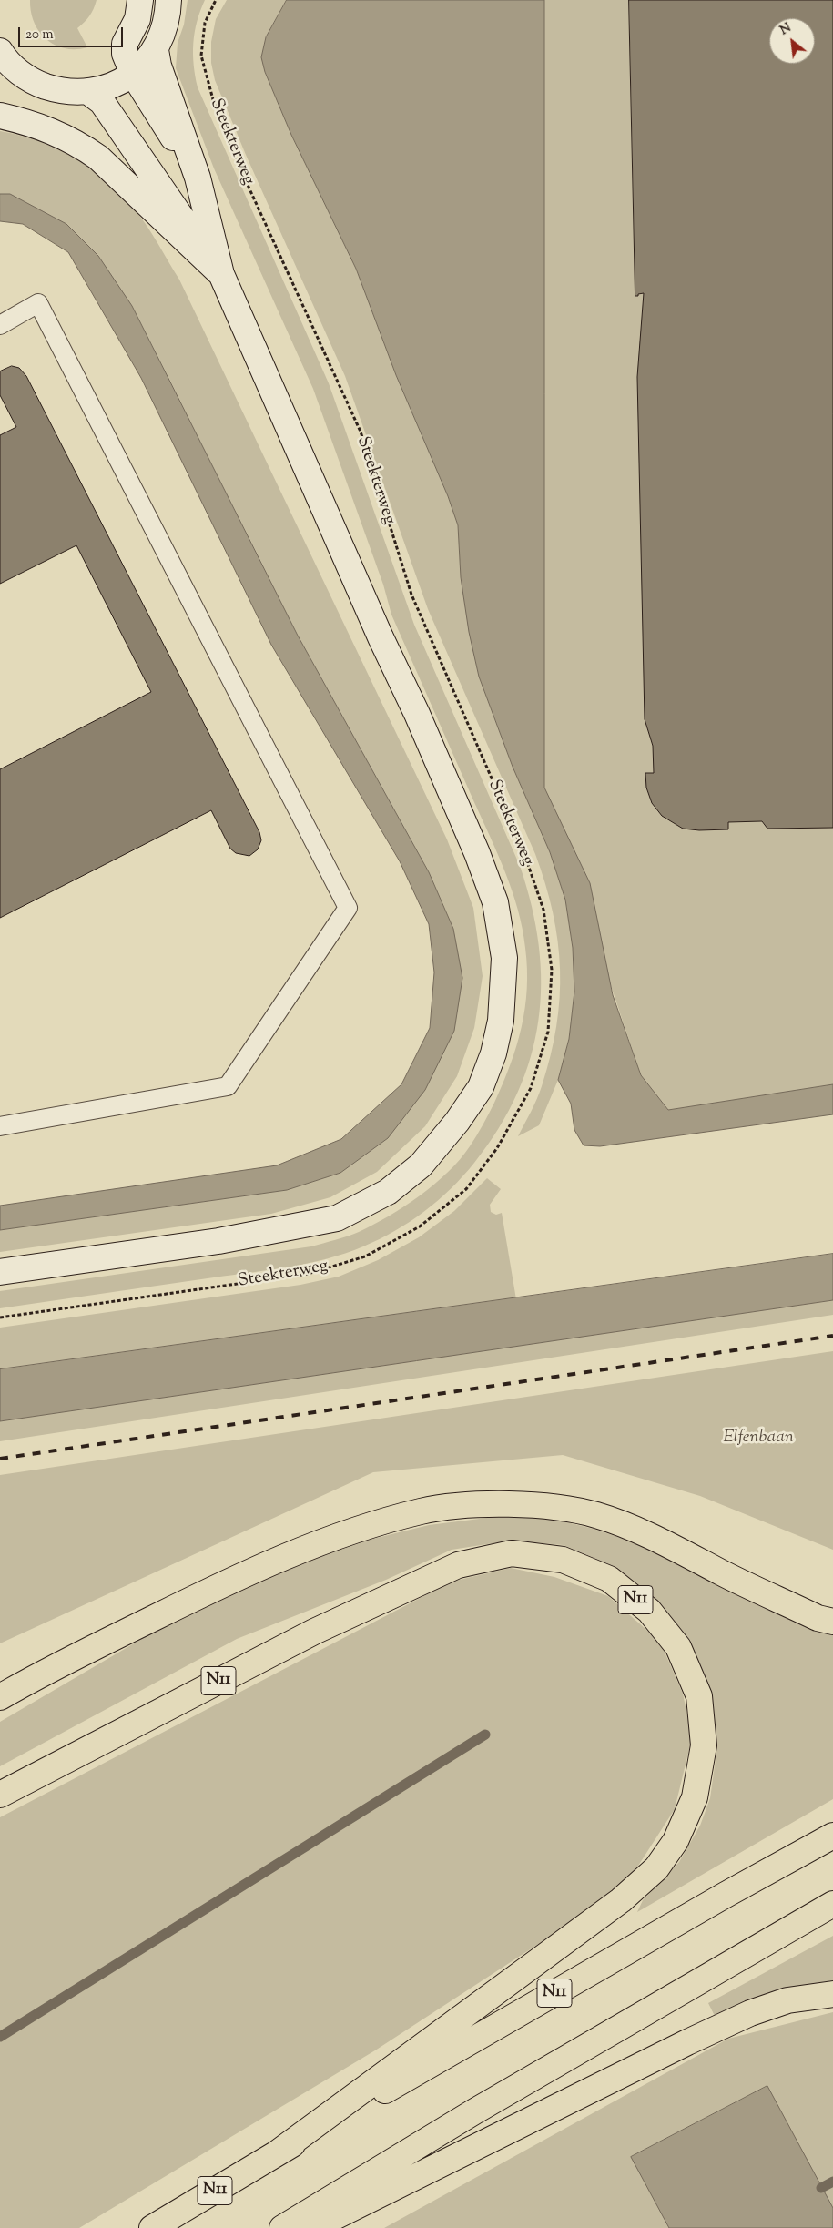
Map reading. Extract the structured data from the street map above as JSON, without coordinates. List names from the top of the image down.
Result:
{
  "streets": {
    "highway": ["N11"],
    "path": ["Steekterweg"]
  },
  "parks": ["Elfenbaan"],
  "scale_bar": "20 m",
  "north": "top left"
}
